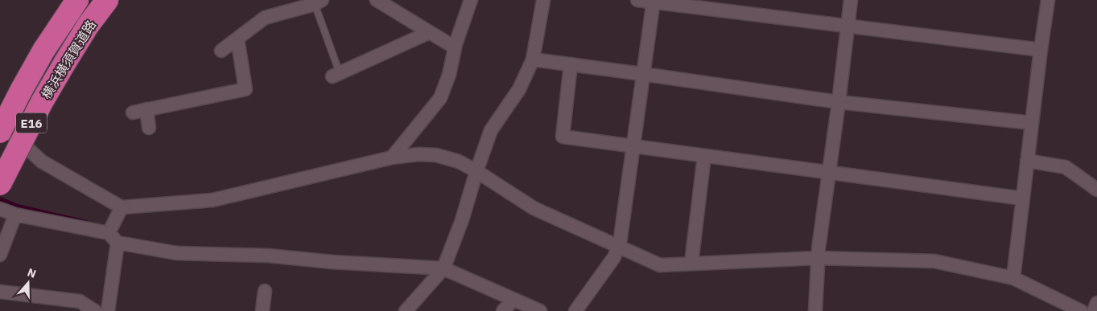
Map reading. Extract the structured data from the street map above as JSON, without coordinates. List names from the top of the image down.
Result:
{
  "streets": {
    "highway": ["横浜横須賀道路", "E16"]
  },
  "north": "top"
}
